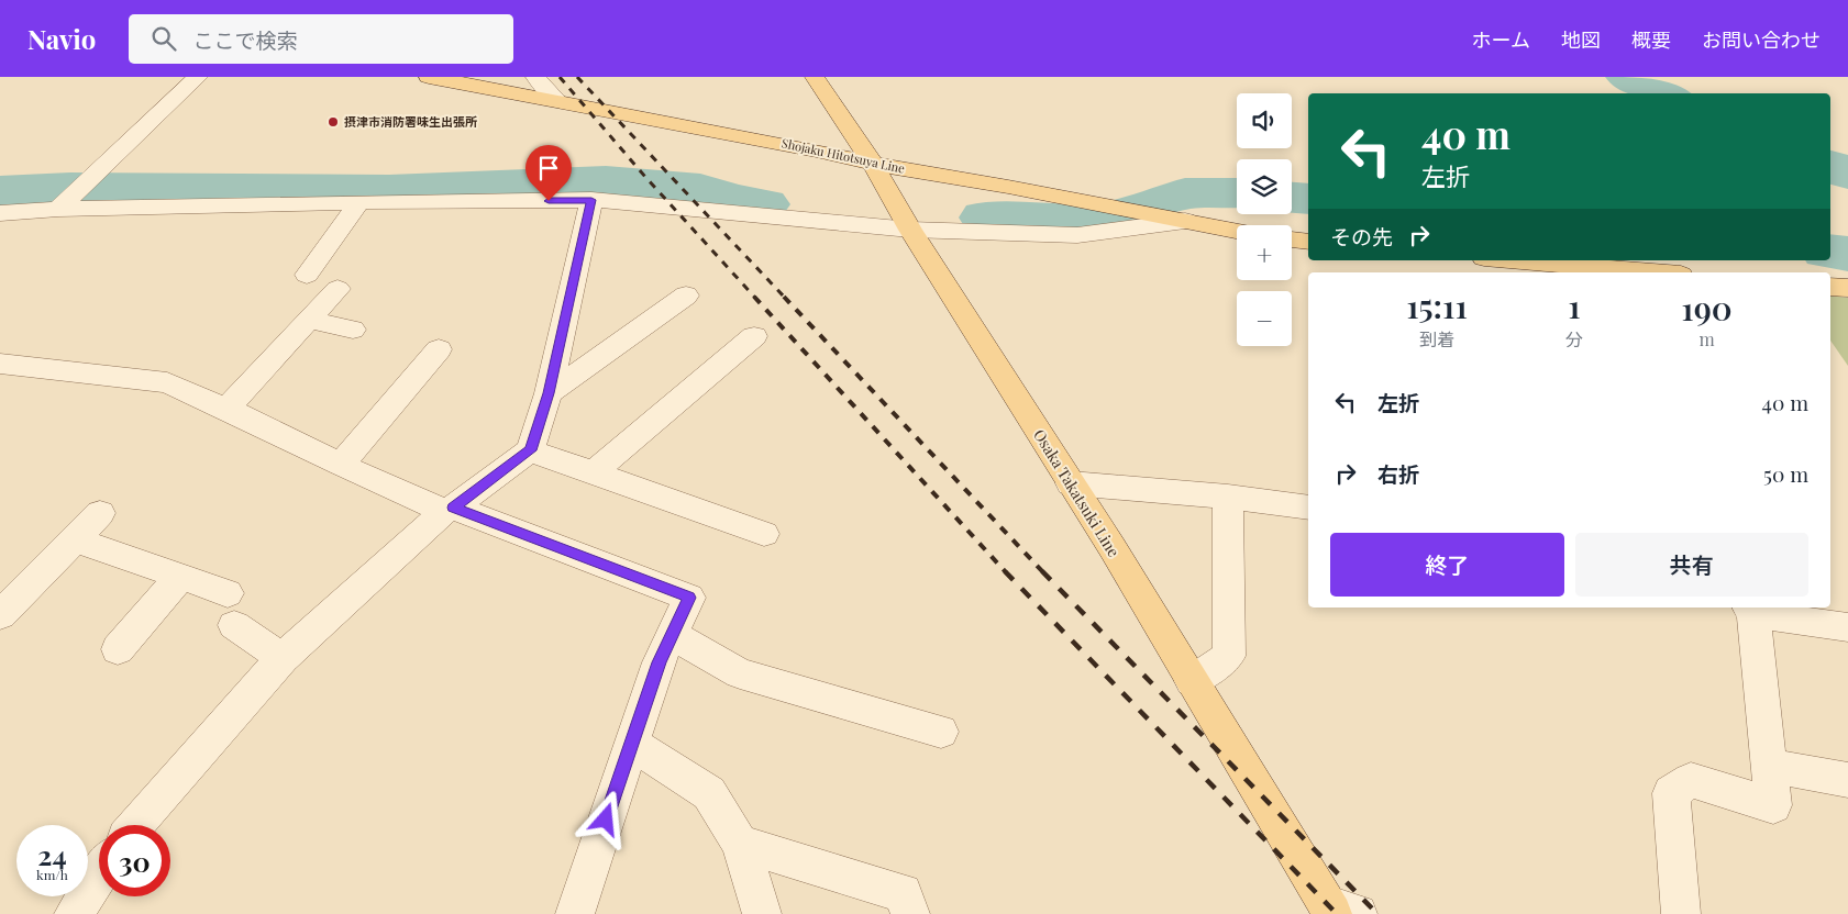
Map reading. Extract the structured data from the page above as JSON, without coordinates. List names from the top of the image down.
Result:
{
  "streets": {
    "main road": ["Shojaku Hitotsuya Line", "Osaka Takatsuki Line"]
  },
  "crossings": [
    ["Shojaku Hitotsuya Line", "Osaka Takatsuki Line"]
  ],
  "places": ["摂津市消防署味生出張所"],
  "page": {
    "header": "Navio",
    "search": "ここで検索",
    "nav": [
      "ホーム",
      "地図",
      "概要",
      "お問い合わせ"
    ],
    "map_buttons": ["+", "−"],
    "turn": ["40 m", "左折"],
    "then": "その先",
    "eta": [
      "15:11",
      "到着",
      "1",
      "分",
      "190",
      "m"
    ],
    "list": [
      {
        "name": "左折",
        "value": "40 m"
      },
      {
        "name": "右折",
        "value": "50 m"
      }
    ],
    "buttons": ["終了", "共有"],
    "speed": "24 km/h",
    "limit": "30"
  }
}
